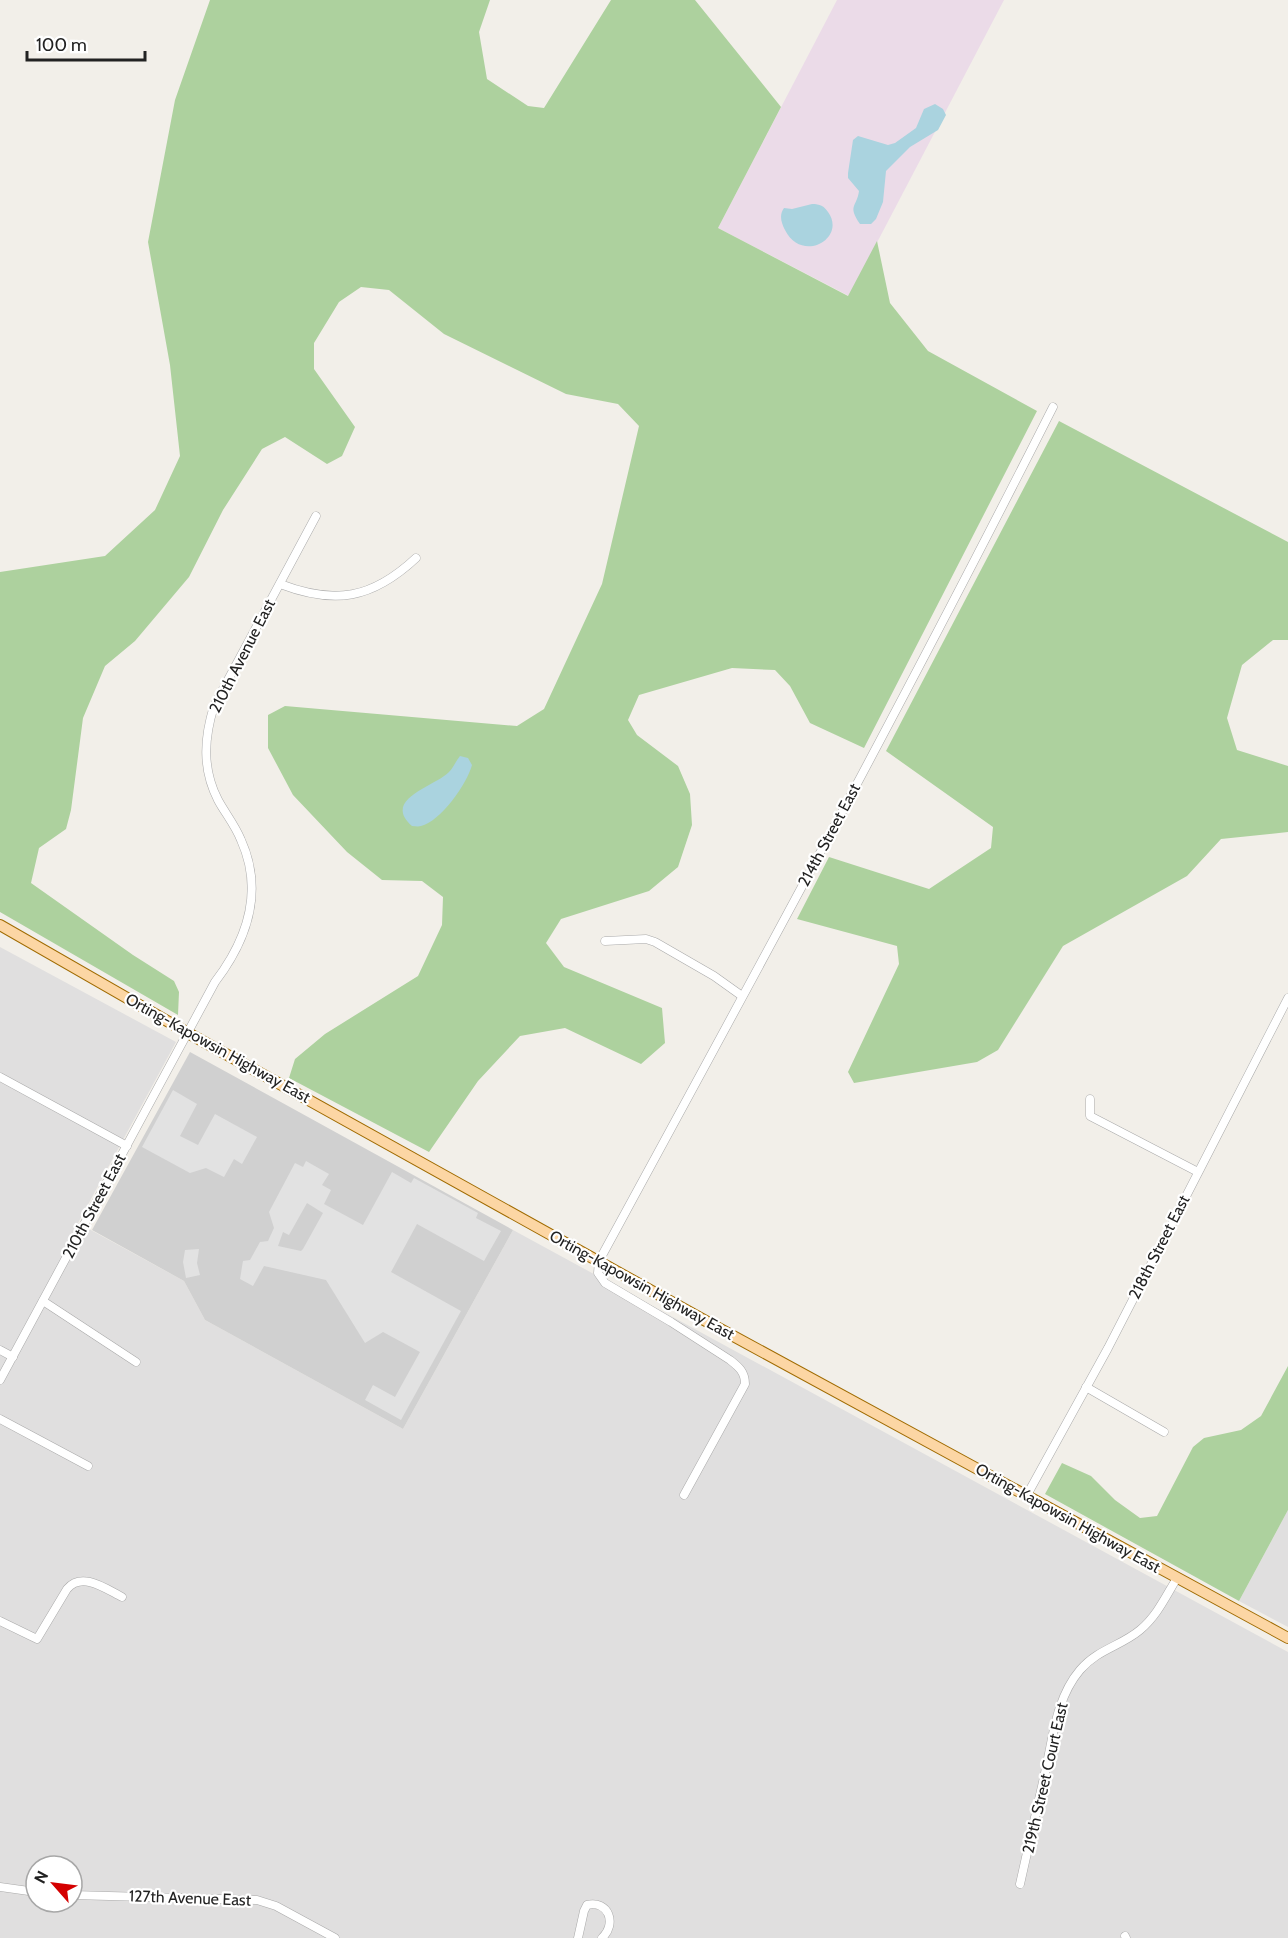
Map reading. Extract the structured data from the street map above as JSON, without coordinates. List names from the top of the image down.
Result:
{
  "streets": {
    "main road": ["Orting-Kapowsin Highway East"],
    "street": [
      "210th Avenue East",
      "214th Street East",
      "210th Street East",
      "218th Street East",
      "219th Street Court East",
      "127th Avenue East"
    ]
  },
  "crossings": [
    ["210th Avenue East", "Orting-Kapowsin Highway East"],
    ["210th Avenue East", "210th Street East"],
    ["214th Street East", "Orting-Kapowsin Highway East"],
    ["Orting-Kapowsin Highway East", "210th Street East"],
    ["Orting-Kapowsin Highway East", "218th Street East"],
    ["Orting-Kapowsin Highway East", "219th Street Court East"]
  ],
  "scale_bar": "100 m",
  "north": "top left"
}
